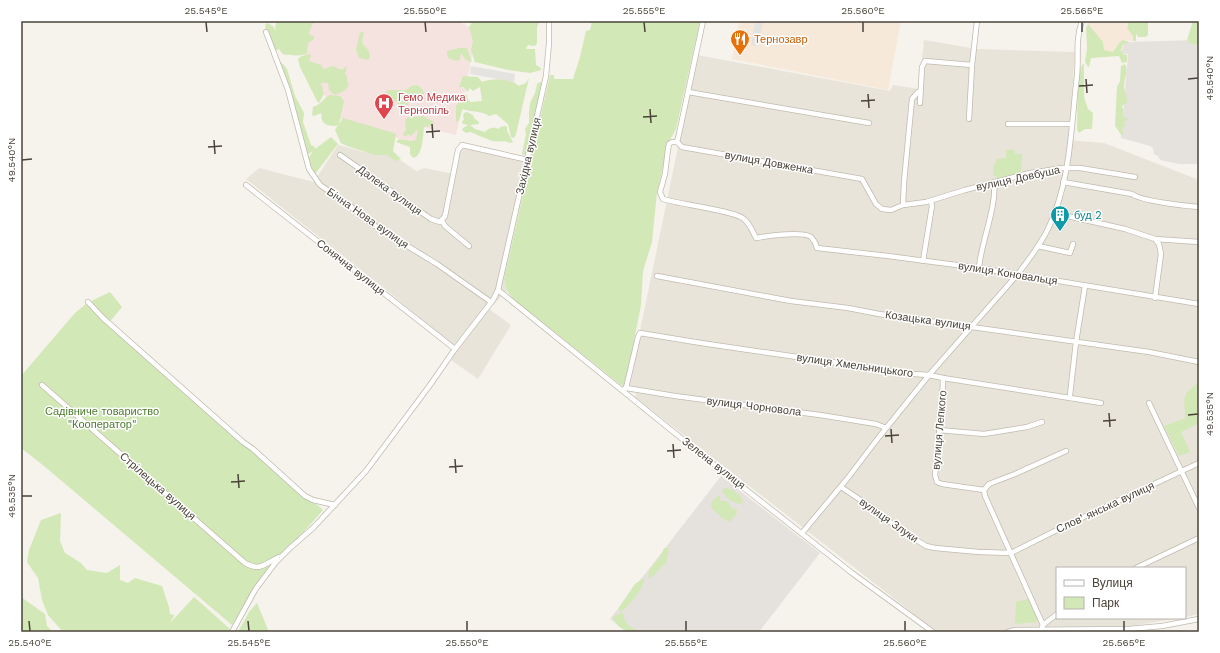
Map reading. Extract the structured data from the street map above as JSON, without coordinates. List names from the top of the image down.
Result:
{
  "streets": {
    "street": [
      "Західна вулиця",
      "вулиця Довженка",
      "вулиця Довбуша",
      "Далека вулиця",
      "Бічна Нова вулиця",
      "Сонячна вулиця",
      "вулиця Коновальця",
      "Козацька вулиця",
      "вулиця Хмельницького",
      "вулиця Чорновола",
      "вулиця Лепкого",
      "Зелена вулиця",
      "Стрілецька вулиця",
      "Словʼянська вулиця",
      "вулиця Злуки"
    ]
  },
  "crossings": [
    ["Західна вулиця", "Бічна Нова вулиця"],
    ["Західна вулиця", "Сонячна вулиця"],
    ["Західна вулиця", "Зелена вулиця"],
    ["Західна вулиця", "Стрілецька вулиця"],
    ["вулиця Довженка", "вулиця Довбуша"],
    ["вулиця Довженка", "вулиця Коновальця"],
    ["вулиця Хмельницького", "вулиця Чорновола"],
    ["вулиця Хмельницького", "вулиця Лепкого"],
    ["вулиця Хмельницького", "Зелена вулиця"],
    ["вулиця Чорновола", "Зелена вулиця"],
    ["Словʼянська вулиця", "вулиця Злуки"]
  ],
  "parks": ["Садівниче товариство \"Кооператор\""],
  "places": {
    "restaurant": ["Тернозавр"],
    "hospital": ["Гемо Медика Тернопіль"],
    "building": ["буд 2"]
  },
  "legend": ["Вулиця", "Парк"],
  "coordinates": [
    "25.545°E",
    "25.550°E",
    "25.555°E",
    "25.560°E",
    "25.565°E",
    "49.540°N",
    "49.535°N",
    "25.540°E"
  ]
}
